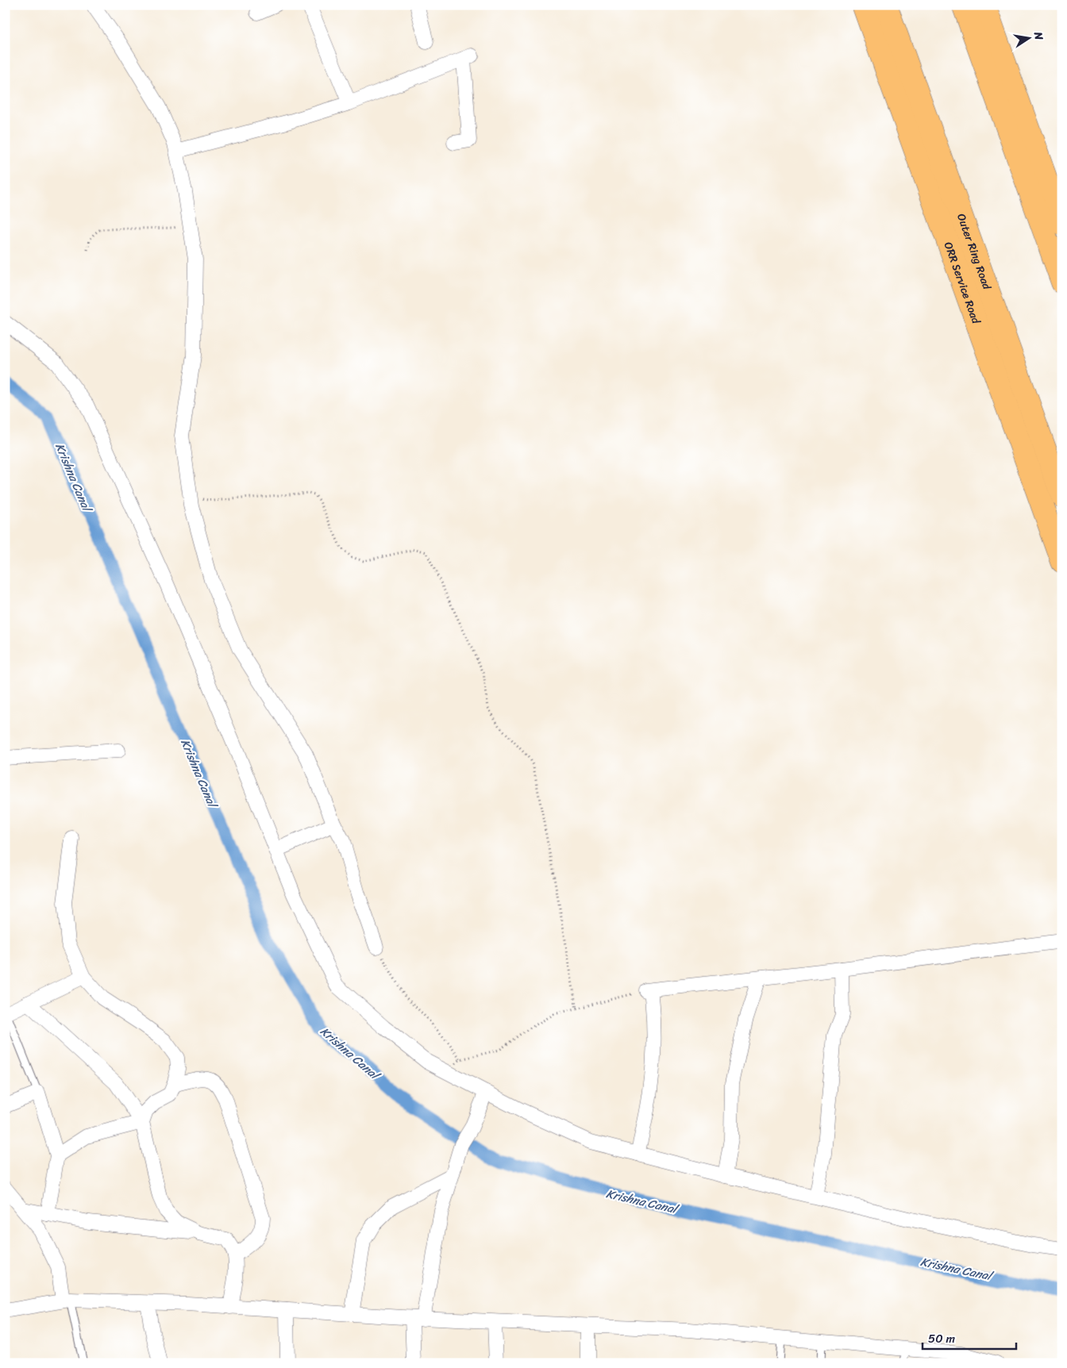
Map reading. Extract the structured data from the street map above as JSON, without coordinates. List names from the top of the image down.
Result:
{
  "streets": {
    "main road": ["Outer Ring Road", "ORR Service Road"]
  },
  "water": ["Krishna Canal"],
  "scale_bar": "50 m",
  "north": "right"
}
